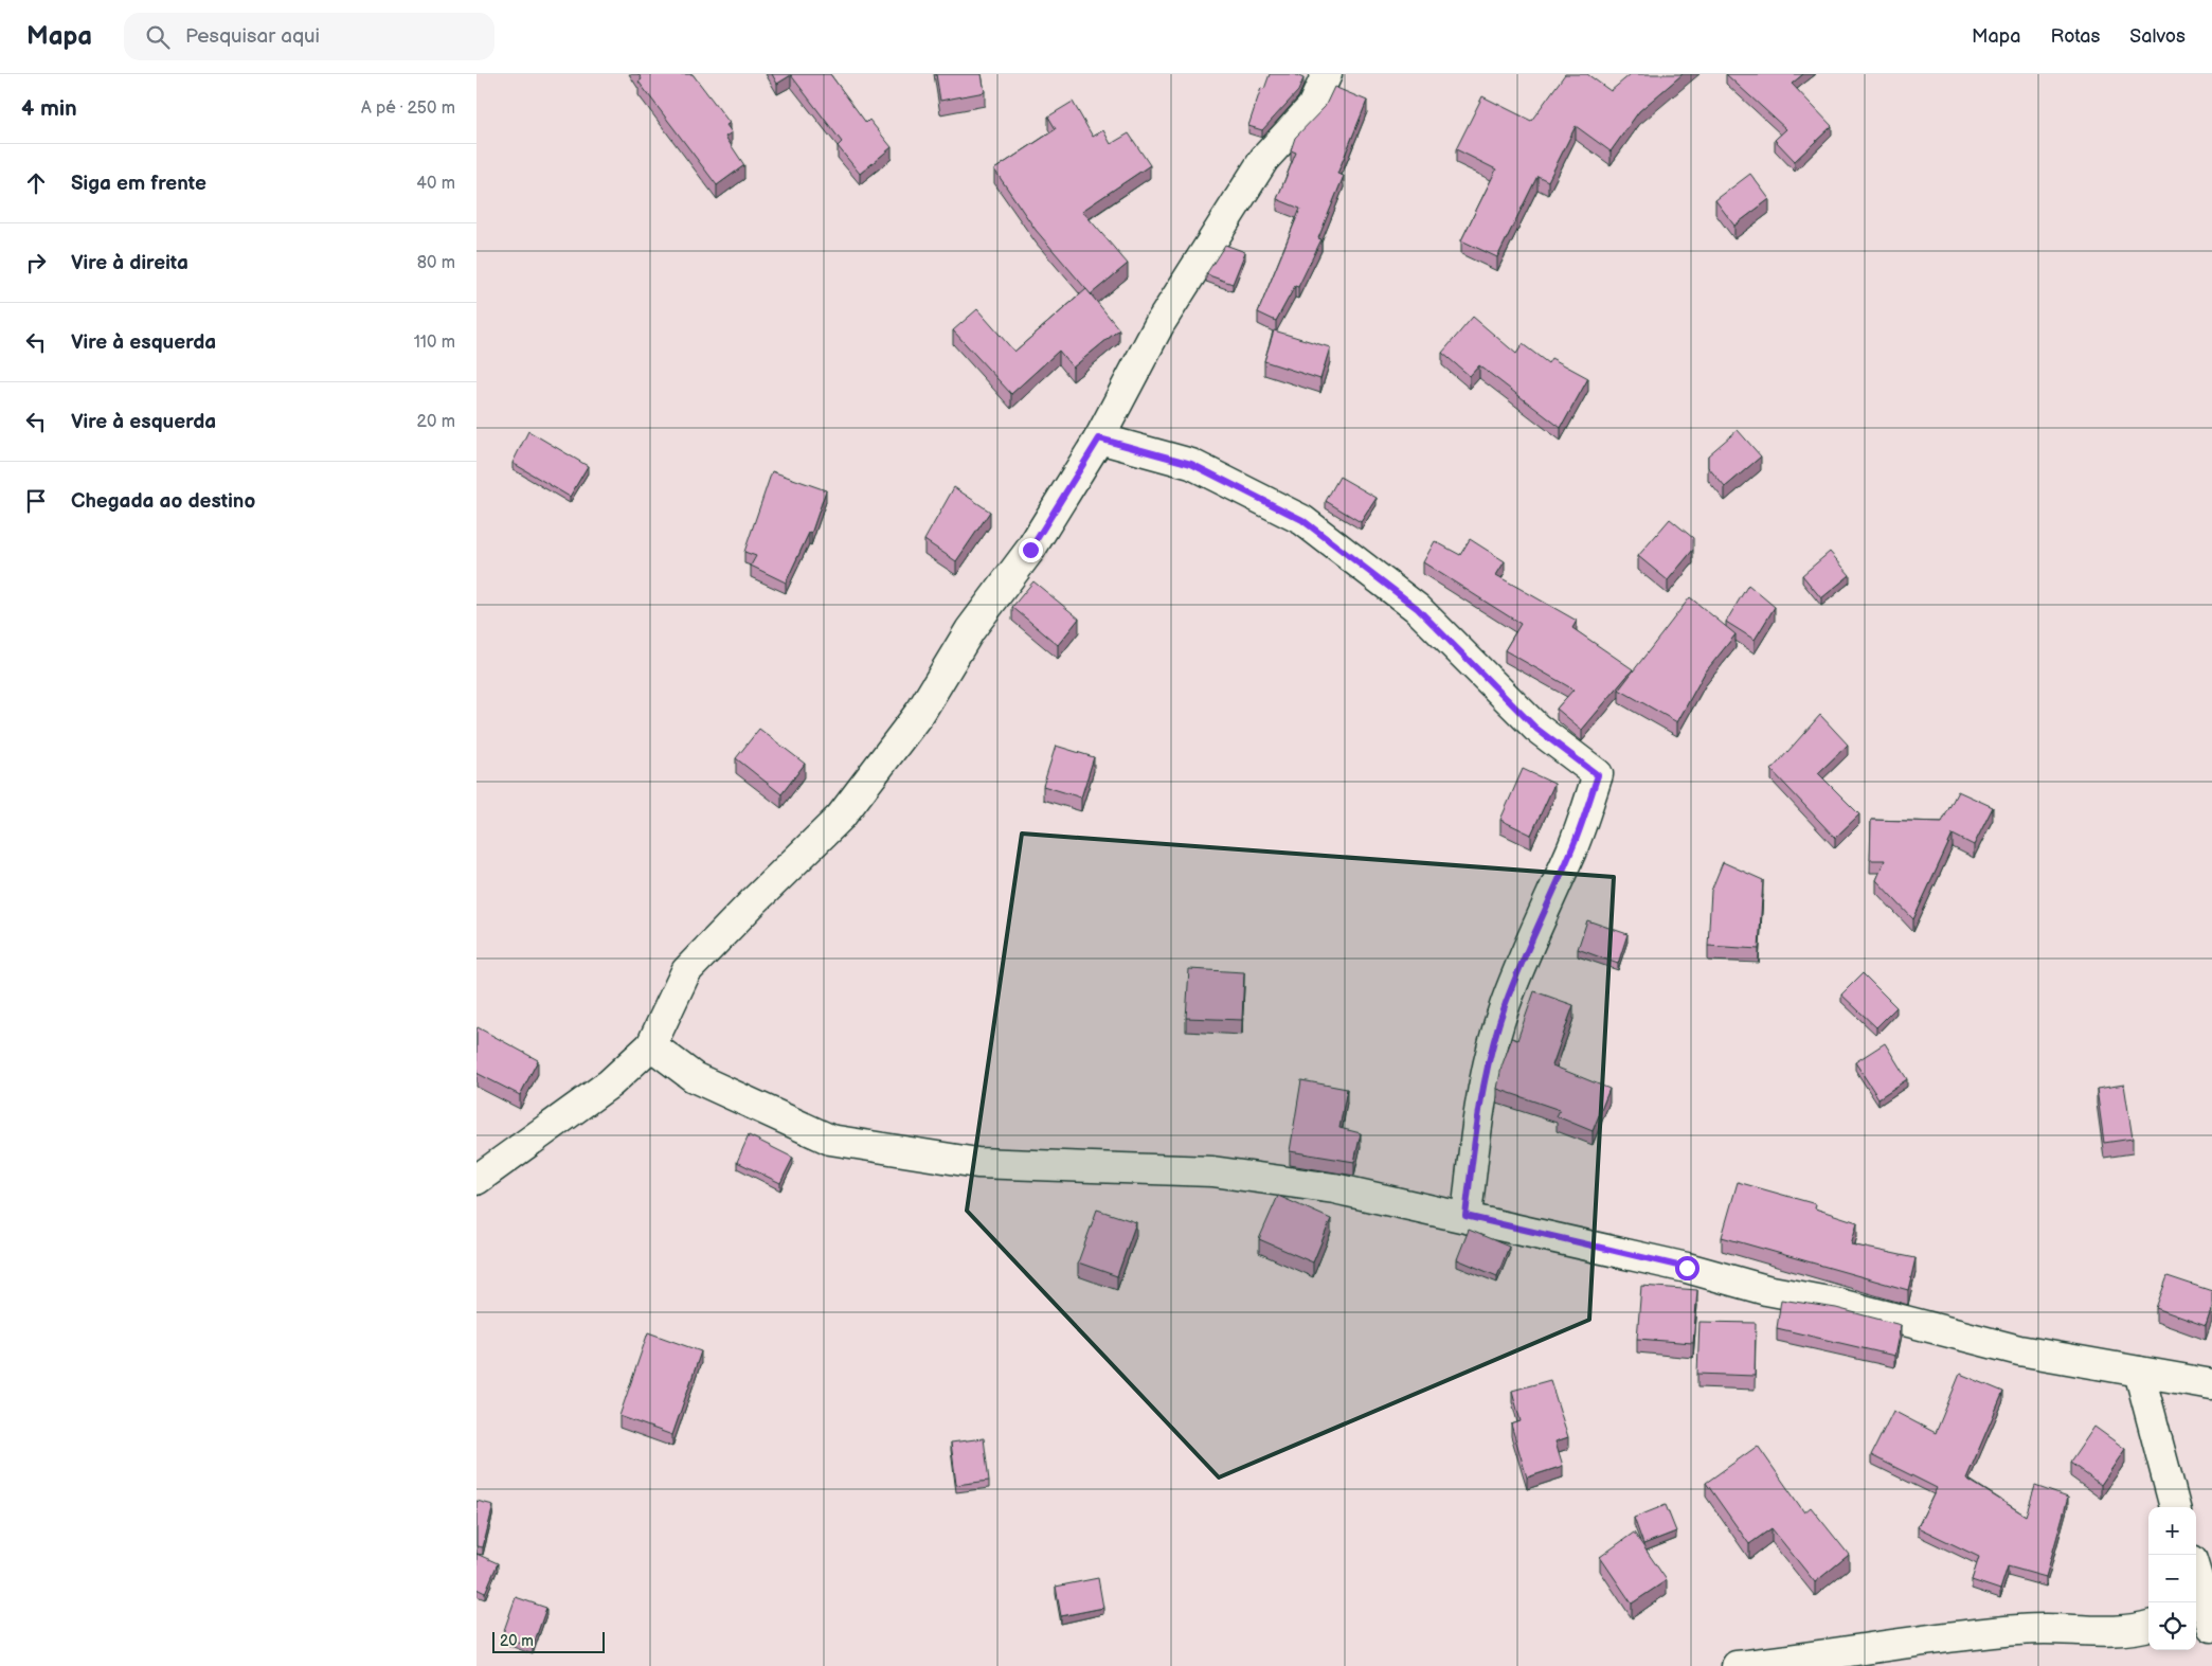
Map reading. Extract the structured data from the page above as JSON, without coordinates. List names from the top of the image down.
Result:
{
  "scale_bar": "20 m",
  "page": {
    "header": "Mapa",
    "search": "Pesquisar aqui",
    "nav": ["Mapa", "Rotas", "Salvos"],
    "heading": ["4 min", "A pé · 250 m"],
    "list": [
      ["Siga em frente", "40 m"],
      ["Vire à direita", "80 m"],
      ["Vire à esquerda", "110 m"],
      ["Vire à esquerda", "20 m"],
      "Chegada ao destino"
    ],
    "map_buttons": ["+", "−"],
    "scale": "20 m"
  }
}
